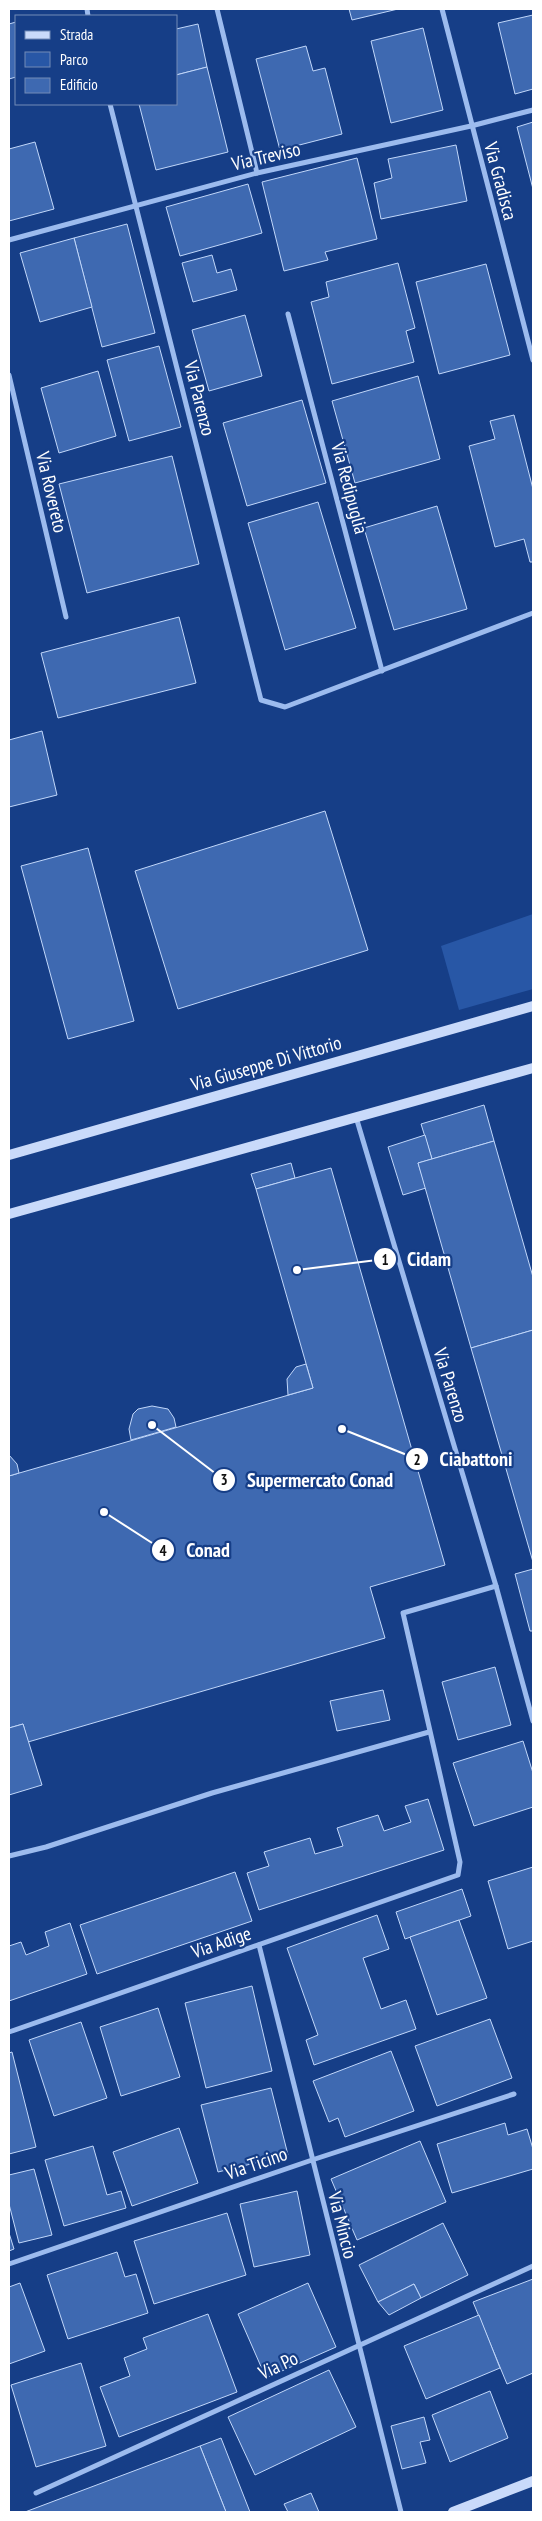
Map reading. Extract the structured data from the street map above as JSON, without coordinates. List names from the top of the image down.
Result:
{
  "streets": {
    "street": [
      "Via Treviso",
      "Via Gradisca",
      "Via Parenzo",
      "Via Redipuglia",
      "Via Rovereto",
      "Via Giuseppe Di Vittorio",
      "Via Adige",
      "Via Ticino",
      "Via Mincio",
      "Via Po"
    ]
  },
  "crossings": [
    ["Via Treviso", "Via Gradisca"],
    ["Via Treviso", "Via Parenzo"],
    ["Via Parenzo", "Via Redipuglia"],
    ["Via Adige", "Via Mincio"],
    ["Via Ticino", "Via Mincio"],
    ["Via Mincio", "Via Po"]
  ],
  "places": [
    "Cidam",
    "Supermercato Conad",
    "Ciabattoni",
    "Conad"
  ],
  "legend": ["Strada", "Parco", "Edificio"]
}
